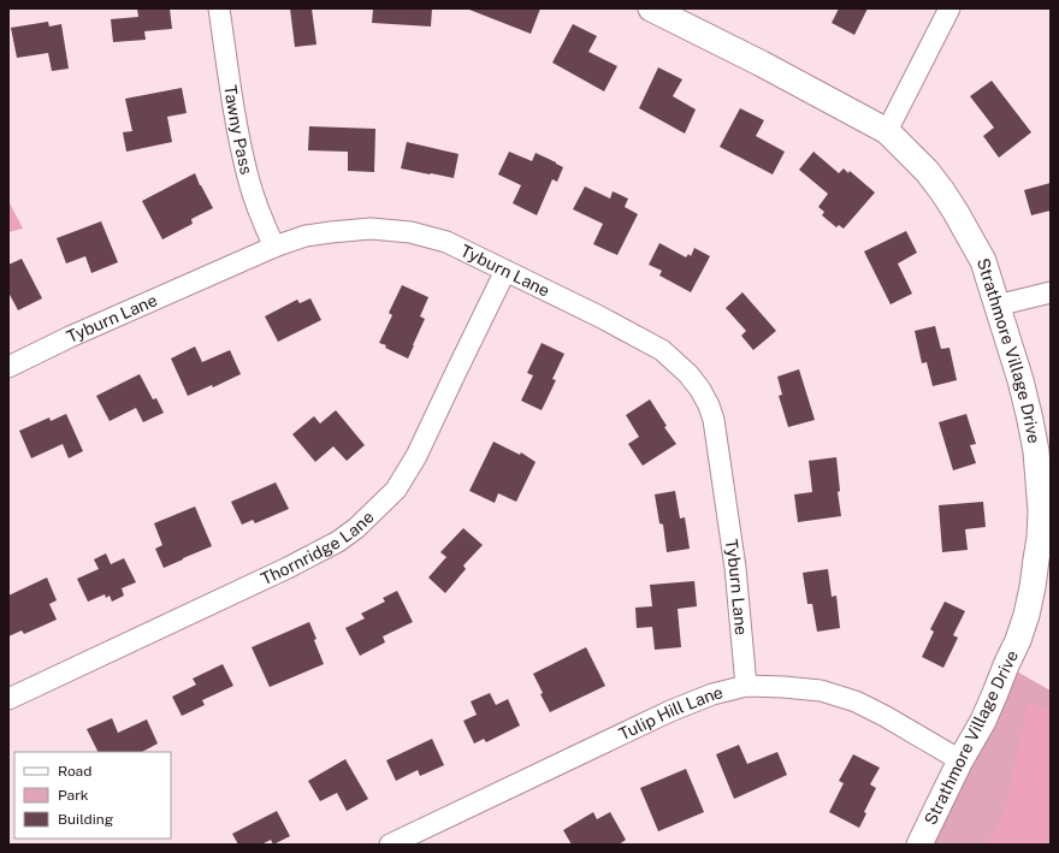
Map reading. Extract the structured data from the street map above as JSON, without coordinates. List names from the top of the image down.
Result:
{
  "streets": {
    "street": [
      "Tawny Pass",
      "Tyburn Lane",
      "Strathmore Village Drive",
      "Thornridge Lane",
      "Tulip Hill Lane"
    ]
  },
  "crossings": [
    ["Tawny Pass", "Tyburn Lane"],
    ["Tyburn Lane", "Thornridge Lane"],
    ["Tyburn Lane", "Tulip Hill Lane"],
    ["Strathmore Village Drive", "Tulip Hill Lane"]
  ],
  "legend": ["Road", "Park", "Building"]
}
